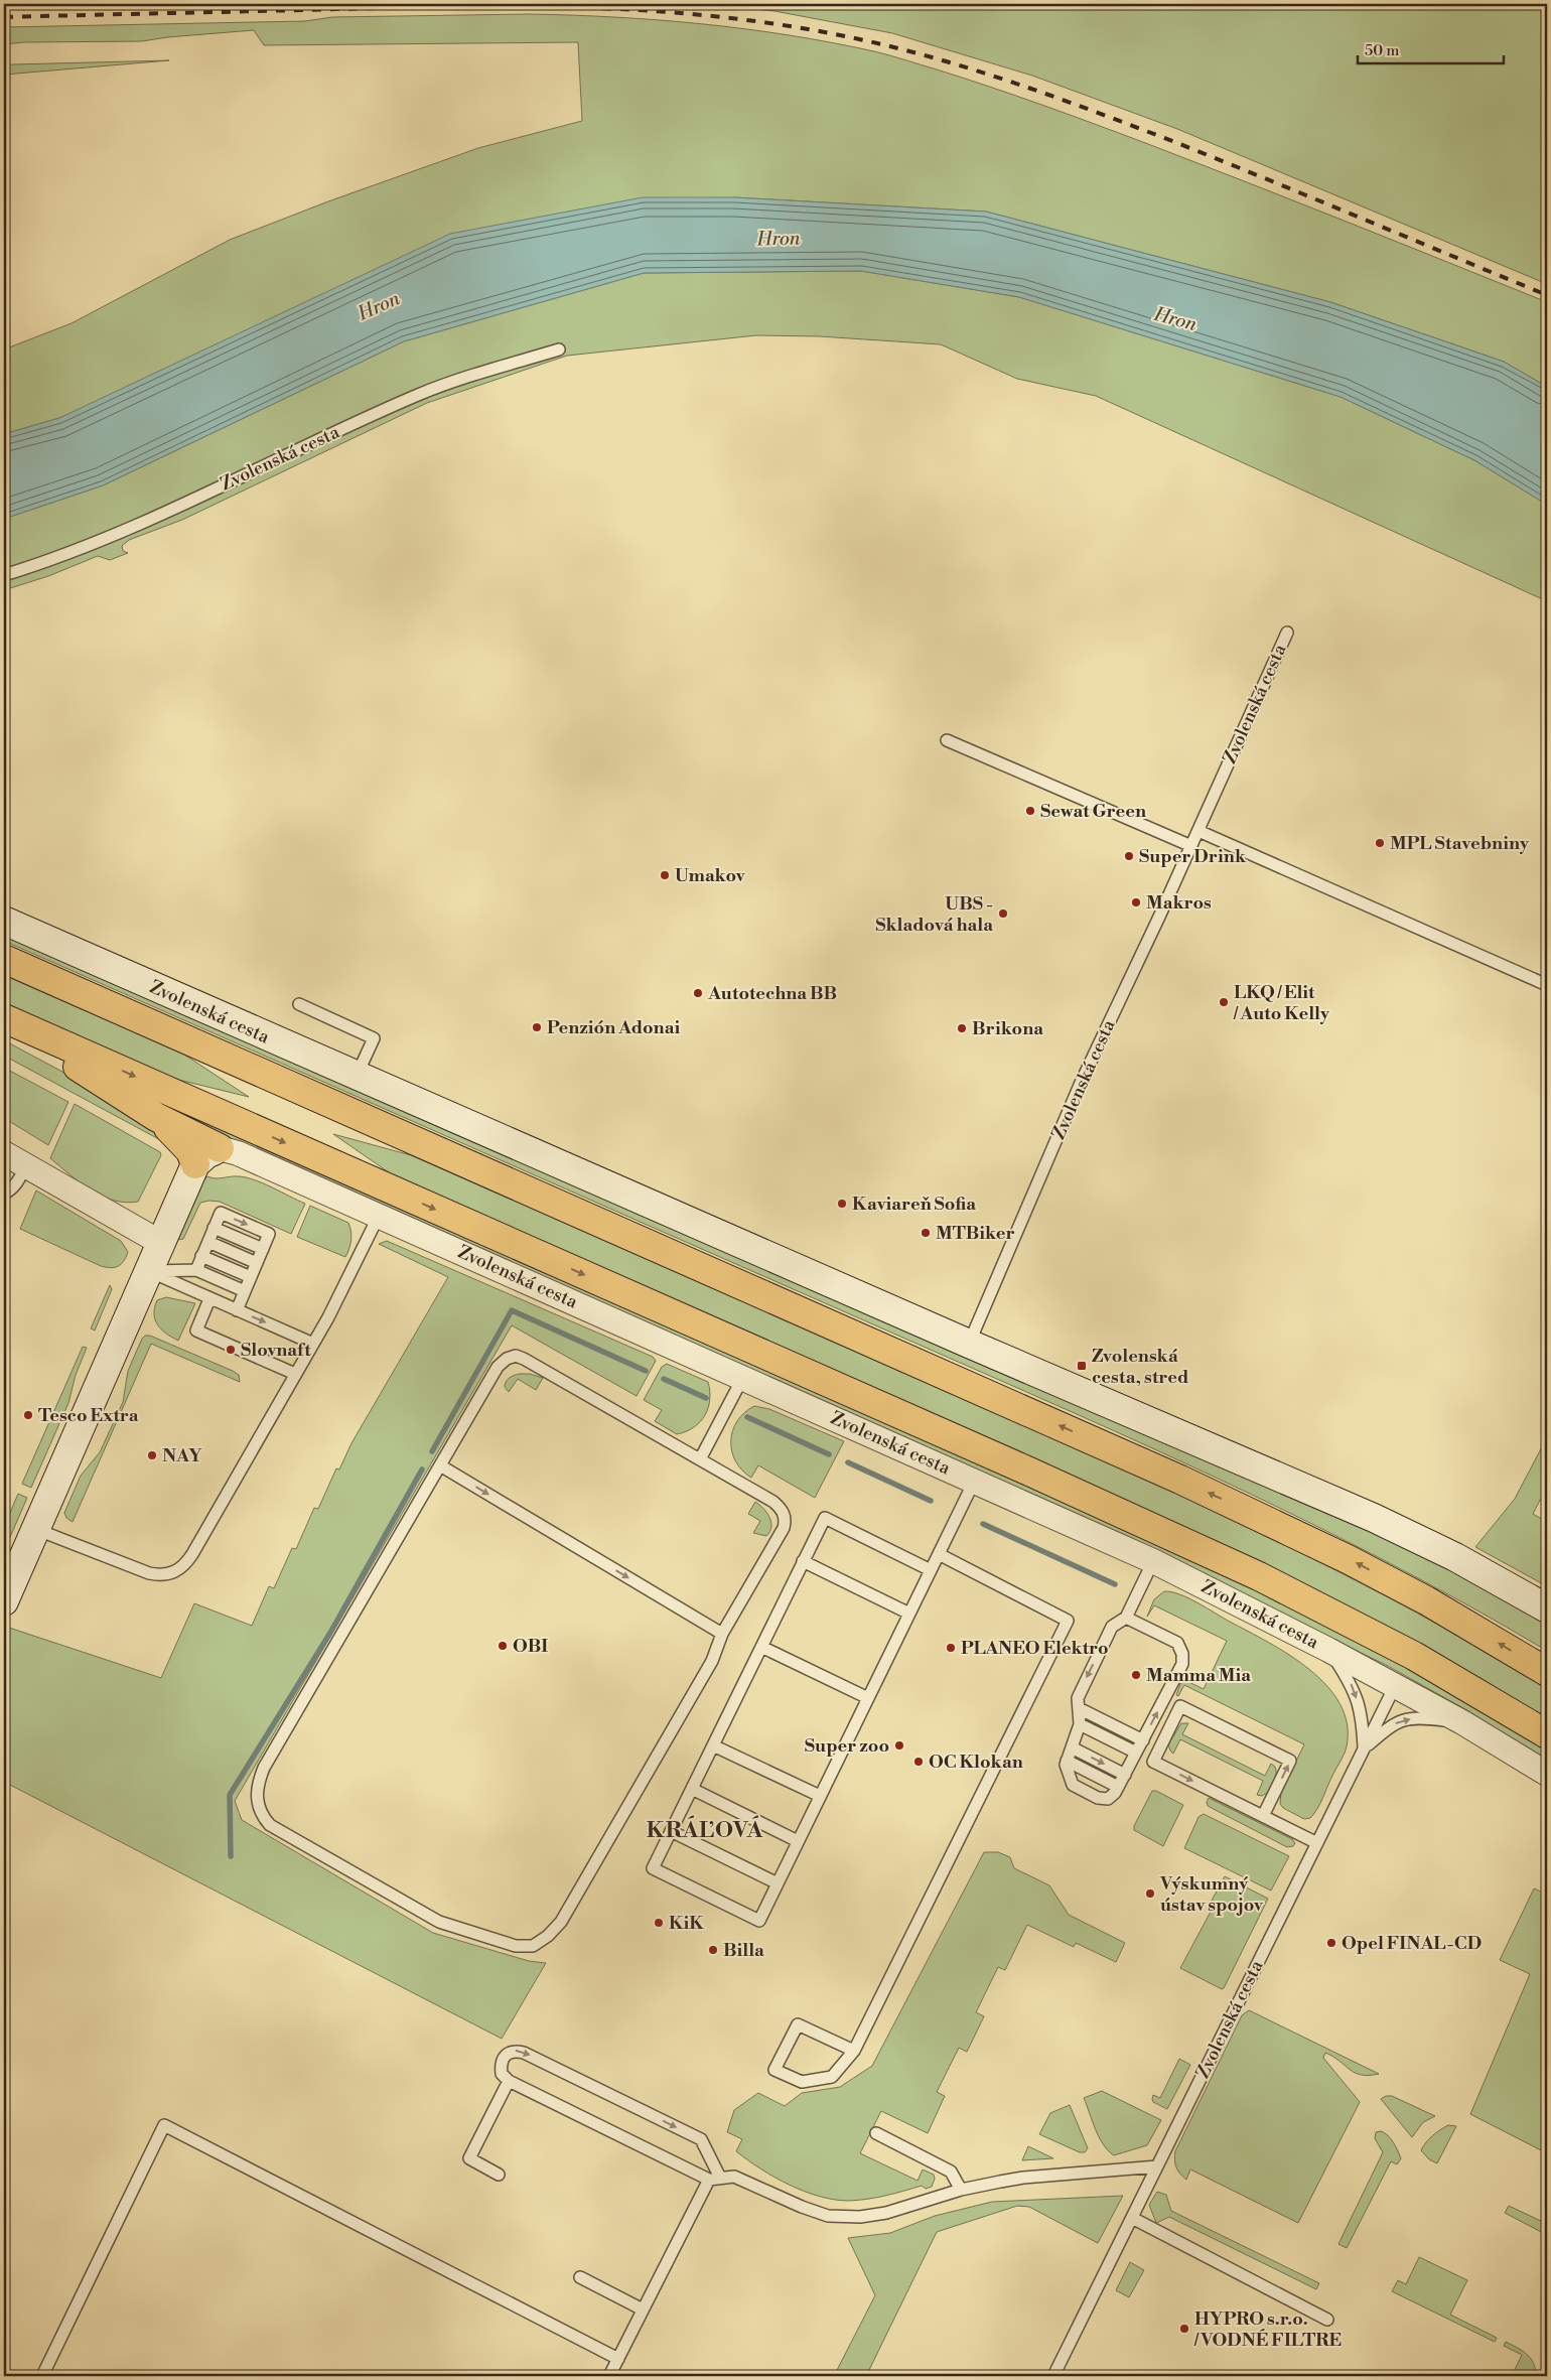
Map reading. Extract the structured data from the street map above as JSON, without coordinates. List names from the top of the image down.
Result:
{
  "streets": {
    "main road": ["Zvolenská cesta"]
  },
  "districts": ["KRÁĽOVÁ"],
  "water": ["Hron"],
  "places": {
    "other": [
      "Sewat Green",
      "MPL Stavebniny",
      "Super Drink",
      "Umakov",
      "Makros",
      "UBS - Skladová hala",
      "Autotechna BB",
      "LKQ / Elit / Auto Kelly",
      "Penzión Adonai",
      "Brikona",
      "Kaviareň Sofia",
      "MTBiker",
      "Slovnaft",
      "Tesco Extra",
      "NAY",
      "OBI",
      "PLANEO Elektro",
      "Mamma Mia",
      "Super zoo",
      "OC Klokan",
      "Výskumný ústav spojov",
      "KiK",
      "Opel FINAL-CD",
      "Billa",
      "HYPRO s.r.o. / VODNÉ FILTRE"
    ],
    "transit": ["Zvolenská cesta, stred"]
  },
  "scale_bar": "50 m"
}
